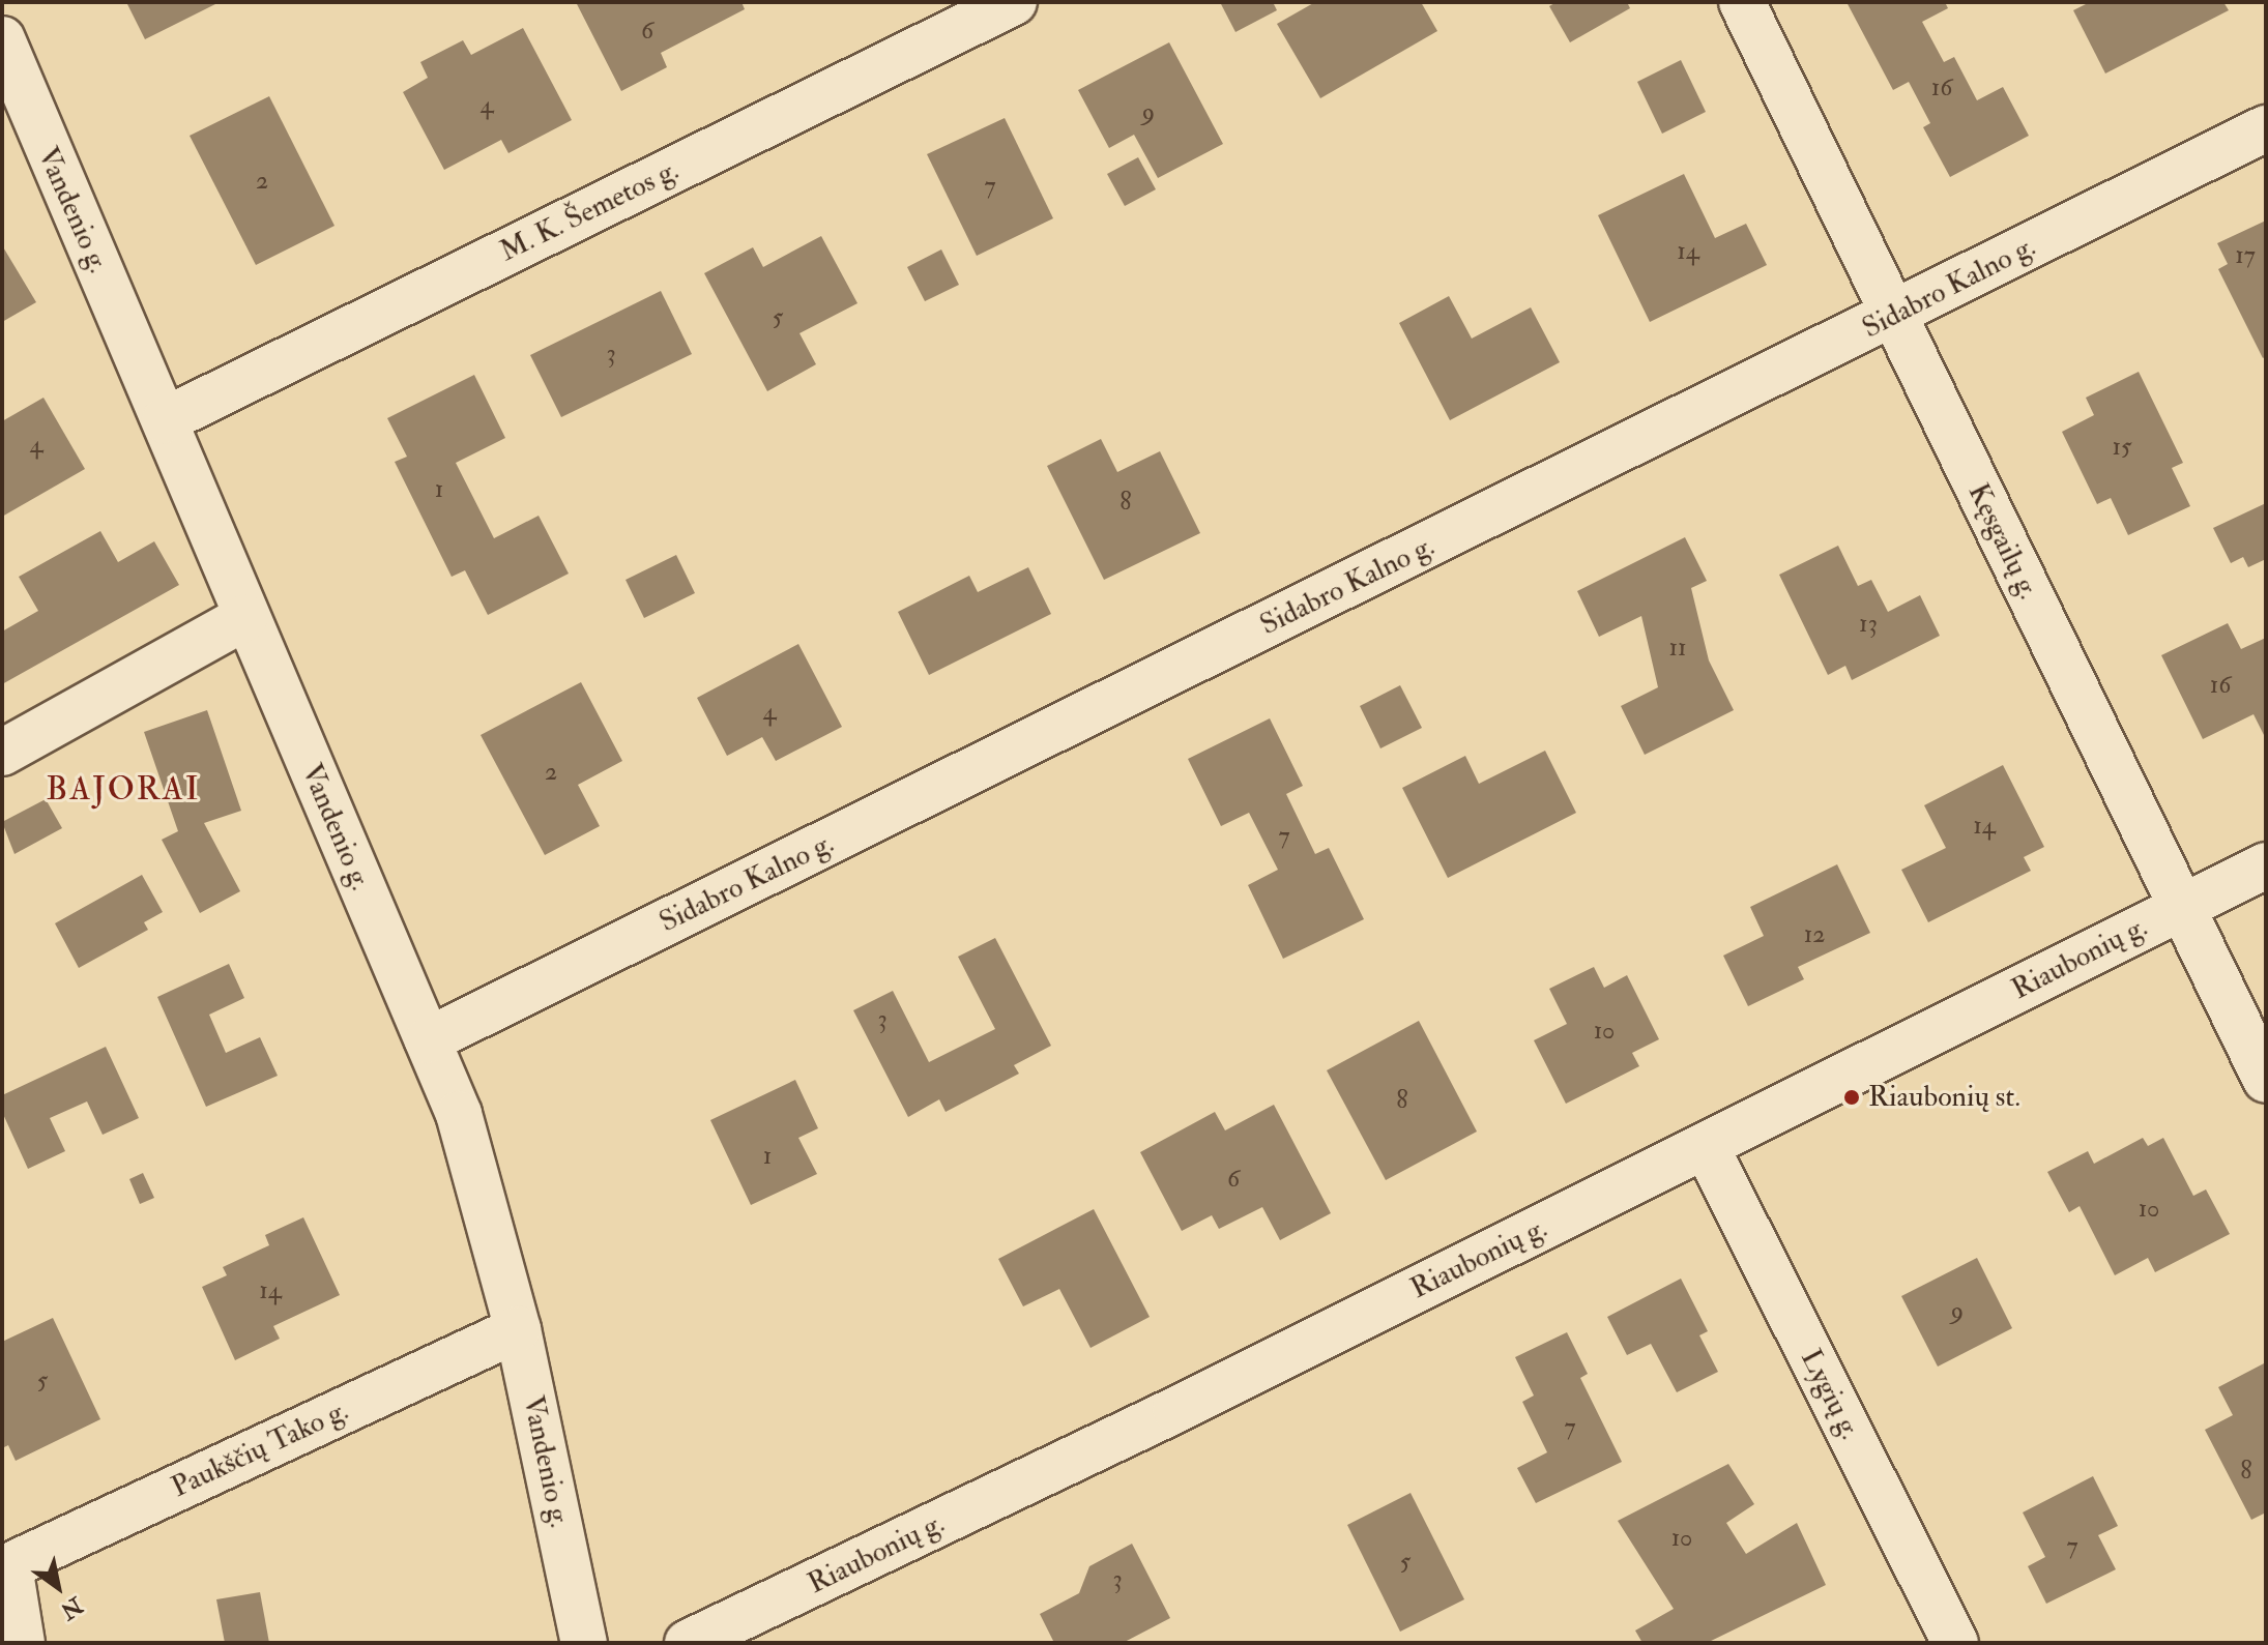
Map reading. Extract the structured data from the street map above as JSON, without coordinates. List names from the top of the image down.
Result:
{
  "streets": {
    "street": [
      "Vandenio g.",
      "M. K. Šemetos g.",
      "Sidabro Kalno g.",
      "Kęsgailų g.",
      "Riaubonių g.",
      "Lygių g.",
      "Paukščių Tako g."
    ]
  },
  "crossings": [
    ["Vandenio g.", "M. K. Šemetos g."],
    ["Vandenio g.", "Sidabro Kalno g."],
    ["Vandenio g.", "Paukščių Tako g."],
    ["Sidabro Kalno g.", "Kęsgailų g."],
    ["Kęsgailų g.", "Riaubonių g."],
    ["Riaubonių g.", "Lygių g."]
  ],
  "districts": ["BAJORAI"],
  "places": ["Riaubonių st."],
  "house_numbers": [
    "6",
    "16",
    "4",
    "9",
    "2",
    "7",
    "14",
    "17",
    "5",
    "3",
    "4",
    "15",
    "1",
    "8",
    "13",
    "11",
    "16",
    "4",
    "2",
    "14",
    "7",
    "12",
    "3",
    "10",
    "8",
    "1",
    "6",
    "10",
    "14",
    "9",
    "5",
    "7",
    "8",
    "10",
    "7",
    "5",
    "3"
  ],
  "north": "bottom right"
}
